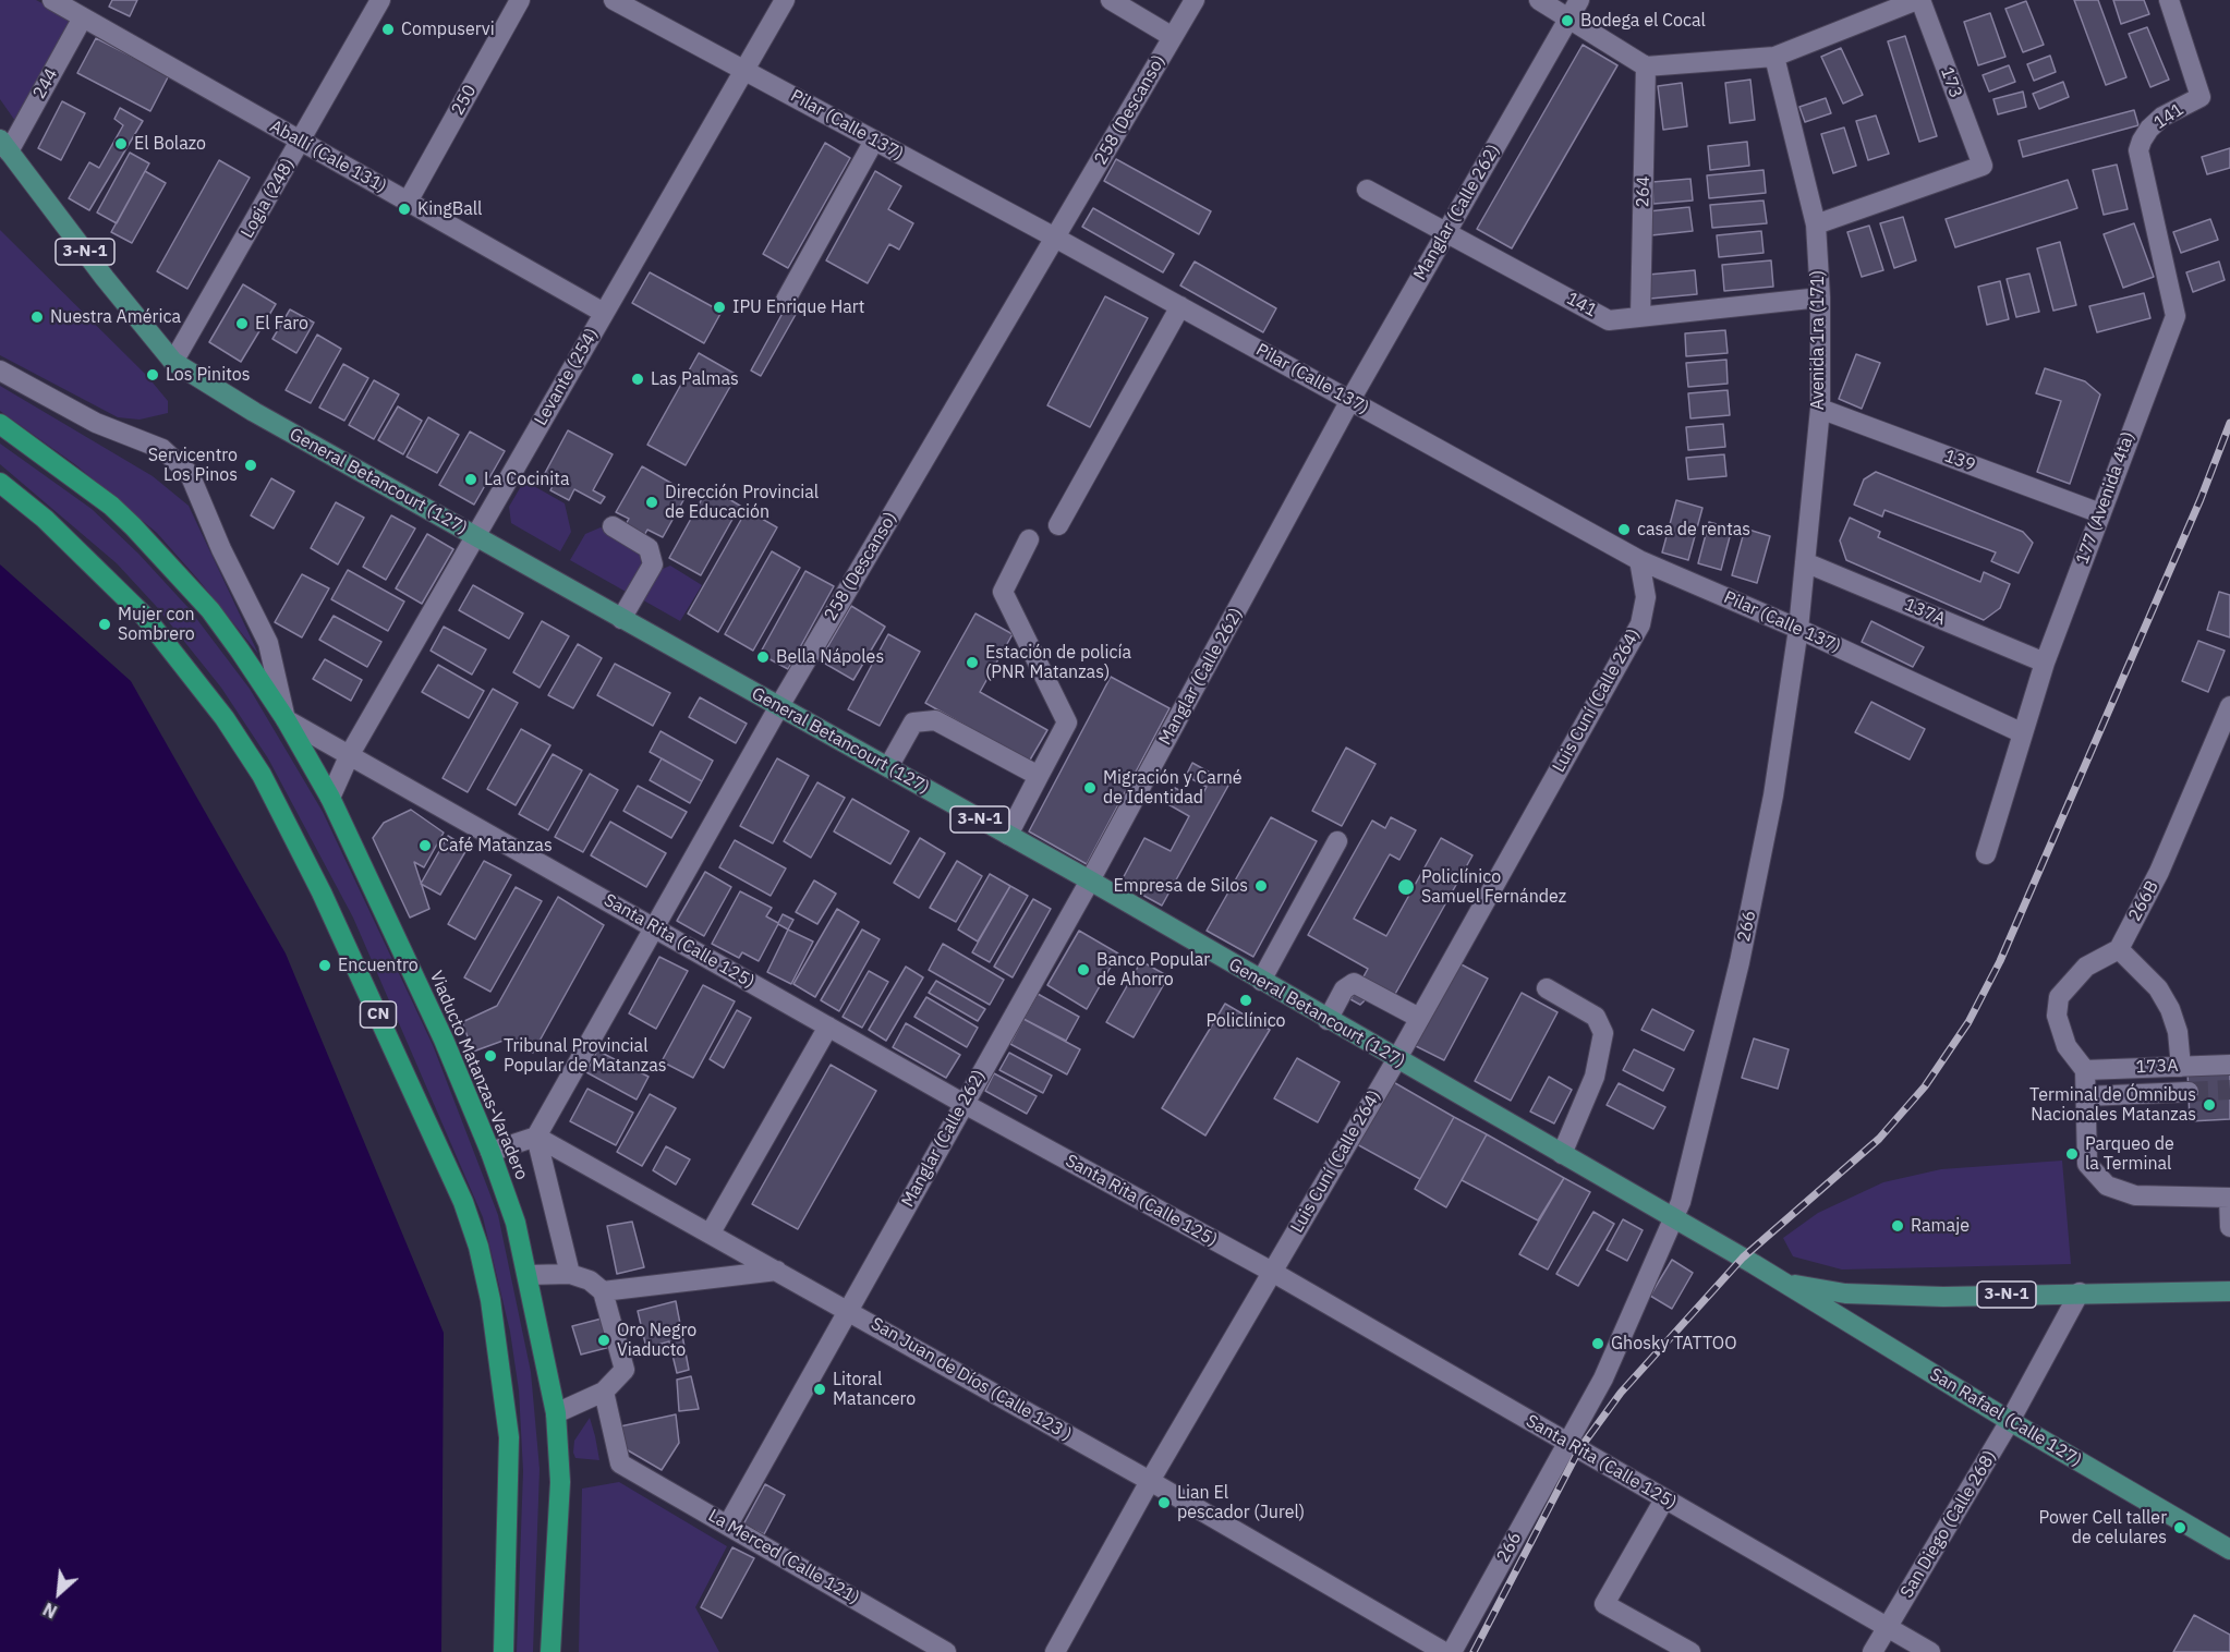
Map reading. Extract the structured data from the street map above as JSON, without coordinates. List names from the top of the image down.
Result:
{
  "streets": {
    "highway": ["CN", "Viaducto Matanzas-Varadero"],
    "main road": ["3-N-1", "General Betancourt (127)", "San Rafael (Calle 127)"],
    "street": [
      "173",
      "244",
      "250",
      "258 (Descanso)",
      "141",
      "Pilar (Calle 137)",
      "Aballí (Cale 131)",
      "264",
      "Logia (248)",
      "Manglar (Calle 262)",
      "Avenida 1ra (171)",
      "Levante (254)",
      "139",
      "177 (Avenida 4ta)",
      "137A",
      "Luis Cuní (Calle 264)",
      "266B",
      "266",
      "Santa Rita (Calle 125)",
      "173A",
      "San Juan de Díos (Calle 123 )",
      "San Diego (Calle 268)",
      "La Merced (Calle 121)"
    ]
  },
  "crossings": [
    ["173", "Avenida 1ra (171)"],
    ["244", "Aballí (Cale 131)"],
    ["244", "General Betancourt (127)"],
    ["250", "Aballí (Cale 131)"],
    ["258 (Descanso)", "Pilar (Calle 137)"],
    ["258 (Descanso)", "General Betancourt (127)"],
    ["258 (Descanso)", "Santa Rita (Calle 125)"],
    ["258 (Descanso)", "San Juan de Díos (Calle 123 )"],
    ["141", "264"],
    ["141", "Manglar (Calle 262)"],
    ["141", "Avenida 1ra (171)"],
    ["141", "177 (Avenida 4ta)"],
    ["Pilar (Calle 137)", "Manglar (Calle 262)"],
    ["Pilar (Calle 137)", "Avenida 1ra (171)"],
    ["Pilar (Calle 137)", "Levante (254)"],
    ["Pilar (Calle 137)", "177 (Avenida 4ta)"],
    ["Pilar (Calle 137)", "Luis Cuní (Calle 264)"],
    ["Pilar (Calle 137)", "266"],
    ["Aballí (Cale 131)", "Logia (248)"],
    ["Aballí (Cale 131)", "Levante (254)"],
    ["Logia (248)", "General Betancourt (127)"],
    ["Manglar (Calle 262)", "General Betancourt (127)"],
    ["Manglar (Calle 262)", "Santa Rita (Calle 125)"],
    ["Manglar (Calle 262)", "San Juan de Díos (Calle 123 )"],
    ["Manglar (Calle 262)", "La Merced (Calle 121)"],
    ["3-N-1", "General Betancourt (127)"],
    ["3-N-1", "San Rafael (Calle 127)"],
    ["3-N-1", "San Diego (Calle 268)"],
    ["Avenida 1ra (171)", "139"],
    ["Avenida 1ra (171)", "137A"],
    ["Avenida 1ra (171)", "266"],
    ["Levante (254)", "General Betancourt (127)"],
    ["Levante (254)", "Santa Rita (Calle 125)"],
    ["Levante (254)", "Viaducto Matanzas-Varadero"],
    ["139", "177 (Avenida 4ta)"],
    ["General Betancourt (127)", "Luis Cuní (Calle 264)"],
    ["General Betancourt (127)", "266"],
    ["General Betancourt (127)", "San Rafael (Calle 127)"],
    ["177 (Avenida 4ta)", "137A"],
    ["Luis Cuní (Calle 264)", "Santa Rita (Calle 125)"],
    ["Luis Cuní (Calle 264)", "San Juan de Díos (Calle 123 )"],
    ["266B", "173A"],
    ["266", "Santa Rita (Calle 125)"],
    ["Santa Rita (Calle 125)", "Viaducto Matanzas-Varadero"],
    ["Santa Rita (Calle 125)", "San Diego (Calle 268)"],
    ["San Rafael (Calle 127)", "San Diego (Calle 268)"]
  ],
  "places": [
    "Bodega el Cocal",
    "Compuservi",
    "El Bolazo",
    "KingBall",
    "IPU Enrique Hart",
    "Nuestra América",
    "El Faro",
    "Los Pinitos",
    "Las Palmas",
    "Servicentro Los Pinos",
    "La Cocinita",
    "Dirección Provincial de Educación",
    "casa de rentas",
    "Mujer con Sombrero",
    "Bella Nápoles",
    "Estación de policía (PNR Matanzas)",
    "Migración y Carné de Identidad",
    "Café Matanzas",
    "Empresa de Silos",
    "Policlínico Samuel Fernández",
    "Encuentro",
    "Banco Popular de Ahorro",
    "Policlínico",
    "Tribunal Provincial Popular de Matanzas",
    "Terminal de Ómnibus Nacionales Matanzas",
    "Parqueo de la Terminal",
    "Ramaje",
    "Oro Negro Viaducto",
    "Ghosky TATTOO",
    "Litoral Matancero",
    "Lian El pescador (Jurel)",
    "Power Cell taller de celulares"
  ],
  "north": "bottom left"
}
